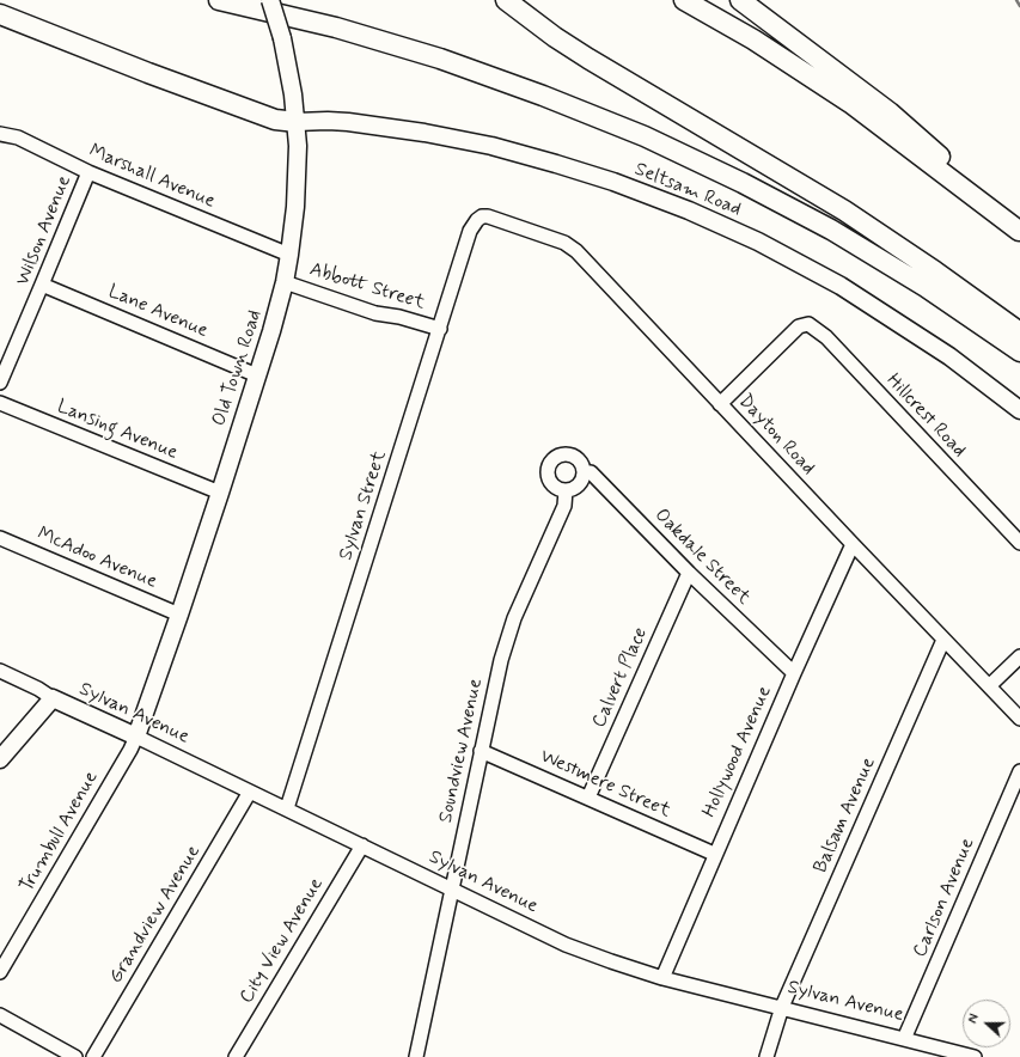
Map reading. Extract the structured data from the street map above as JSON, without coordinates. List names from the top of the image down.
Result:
{
  "streets": {
    "main road": ["Seltsam Road", "Old Town Road", "Sylvan Avenue"],
    "street": [
      "Marshall Avenue",
      "Wilson Avenue",
      "Abbott Street",
      "Lane Avenue",
      "Hillcrest Road",
      "Lansing Avenue",
      "Dayton Road",
      "Sylvan Street",
      "Oakdale Street",
      "McAdoo Avenue",
      "Calvert Place",
      "Soundview Avenue",
      "Hollywood Avenue",
      "Westmere Street",
      "Balsam Avenue",
      "Trumbull Avenue",
      "Carlson Avenue",
      "Grandview Avenue",
      "City View Avenue"
    ]
  },
  "crossings": [
    ["Marshall Avenue", "Wilson Avenue"],
    ["Marshall Avenue", "Old Town Road"],
    ["Seltsam Road", "Old Town Road"],
    ["Wilson Avenue", "Lane Avenue"],
    ["Abbott Street", "Old Town Road"],
    ["Abbott Street", "Sylvan Street"],
    ["Lane Avenue", "Old Town Road"],
    ["Old Town Road", "Lansing Avenue"],
    ["Old Town Road", "McAdoo Avenue"],
    ["Old Town Road", "Sylvan Avenue"],
    ["Old Town Road", "Trumbull Avenue"],
    ["Hillcrest Road", "Dayton Road"],
    ["Dayton Road", "Sylvan Street"],
    ["Dayton Road", "Hollywood Avenue"],
    ["Dayton Road", "Balsam Avenue"],
    ["Sylvan Street", "Sylvan Avenue"],
    ["Oakdale Street", "Calvert Place"],
    ["Oakdale Street", "Soundview Avenue"],
    ["Oakdale Street", "Hollywood Avenue"],
    ["Calvert Place", "Westmere Street"],
    ["Sylvan Avenue", "Soundview Avenue"],
    ["Sylvan Avenue", "Hollywood Avenue"],
    ["Sylvan Avenue", "Balsam Avenue"],
    ["Sylvan Avenue", "Trumbull Avenue"],
    ["Sylvan Avenue", "Carlson Avenue"],
    ["Sylvan Avenue", "Grandview Avenue"],
    ["Sylvan Avenue", "City View Avenue"],
    ["Soundview Avenue", "Westmere Street"],
    ["Hollywood Avenue", "Westmere Street"]
  ],
  "north": "left"
}
